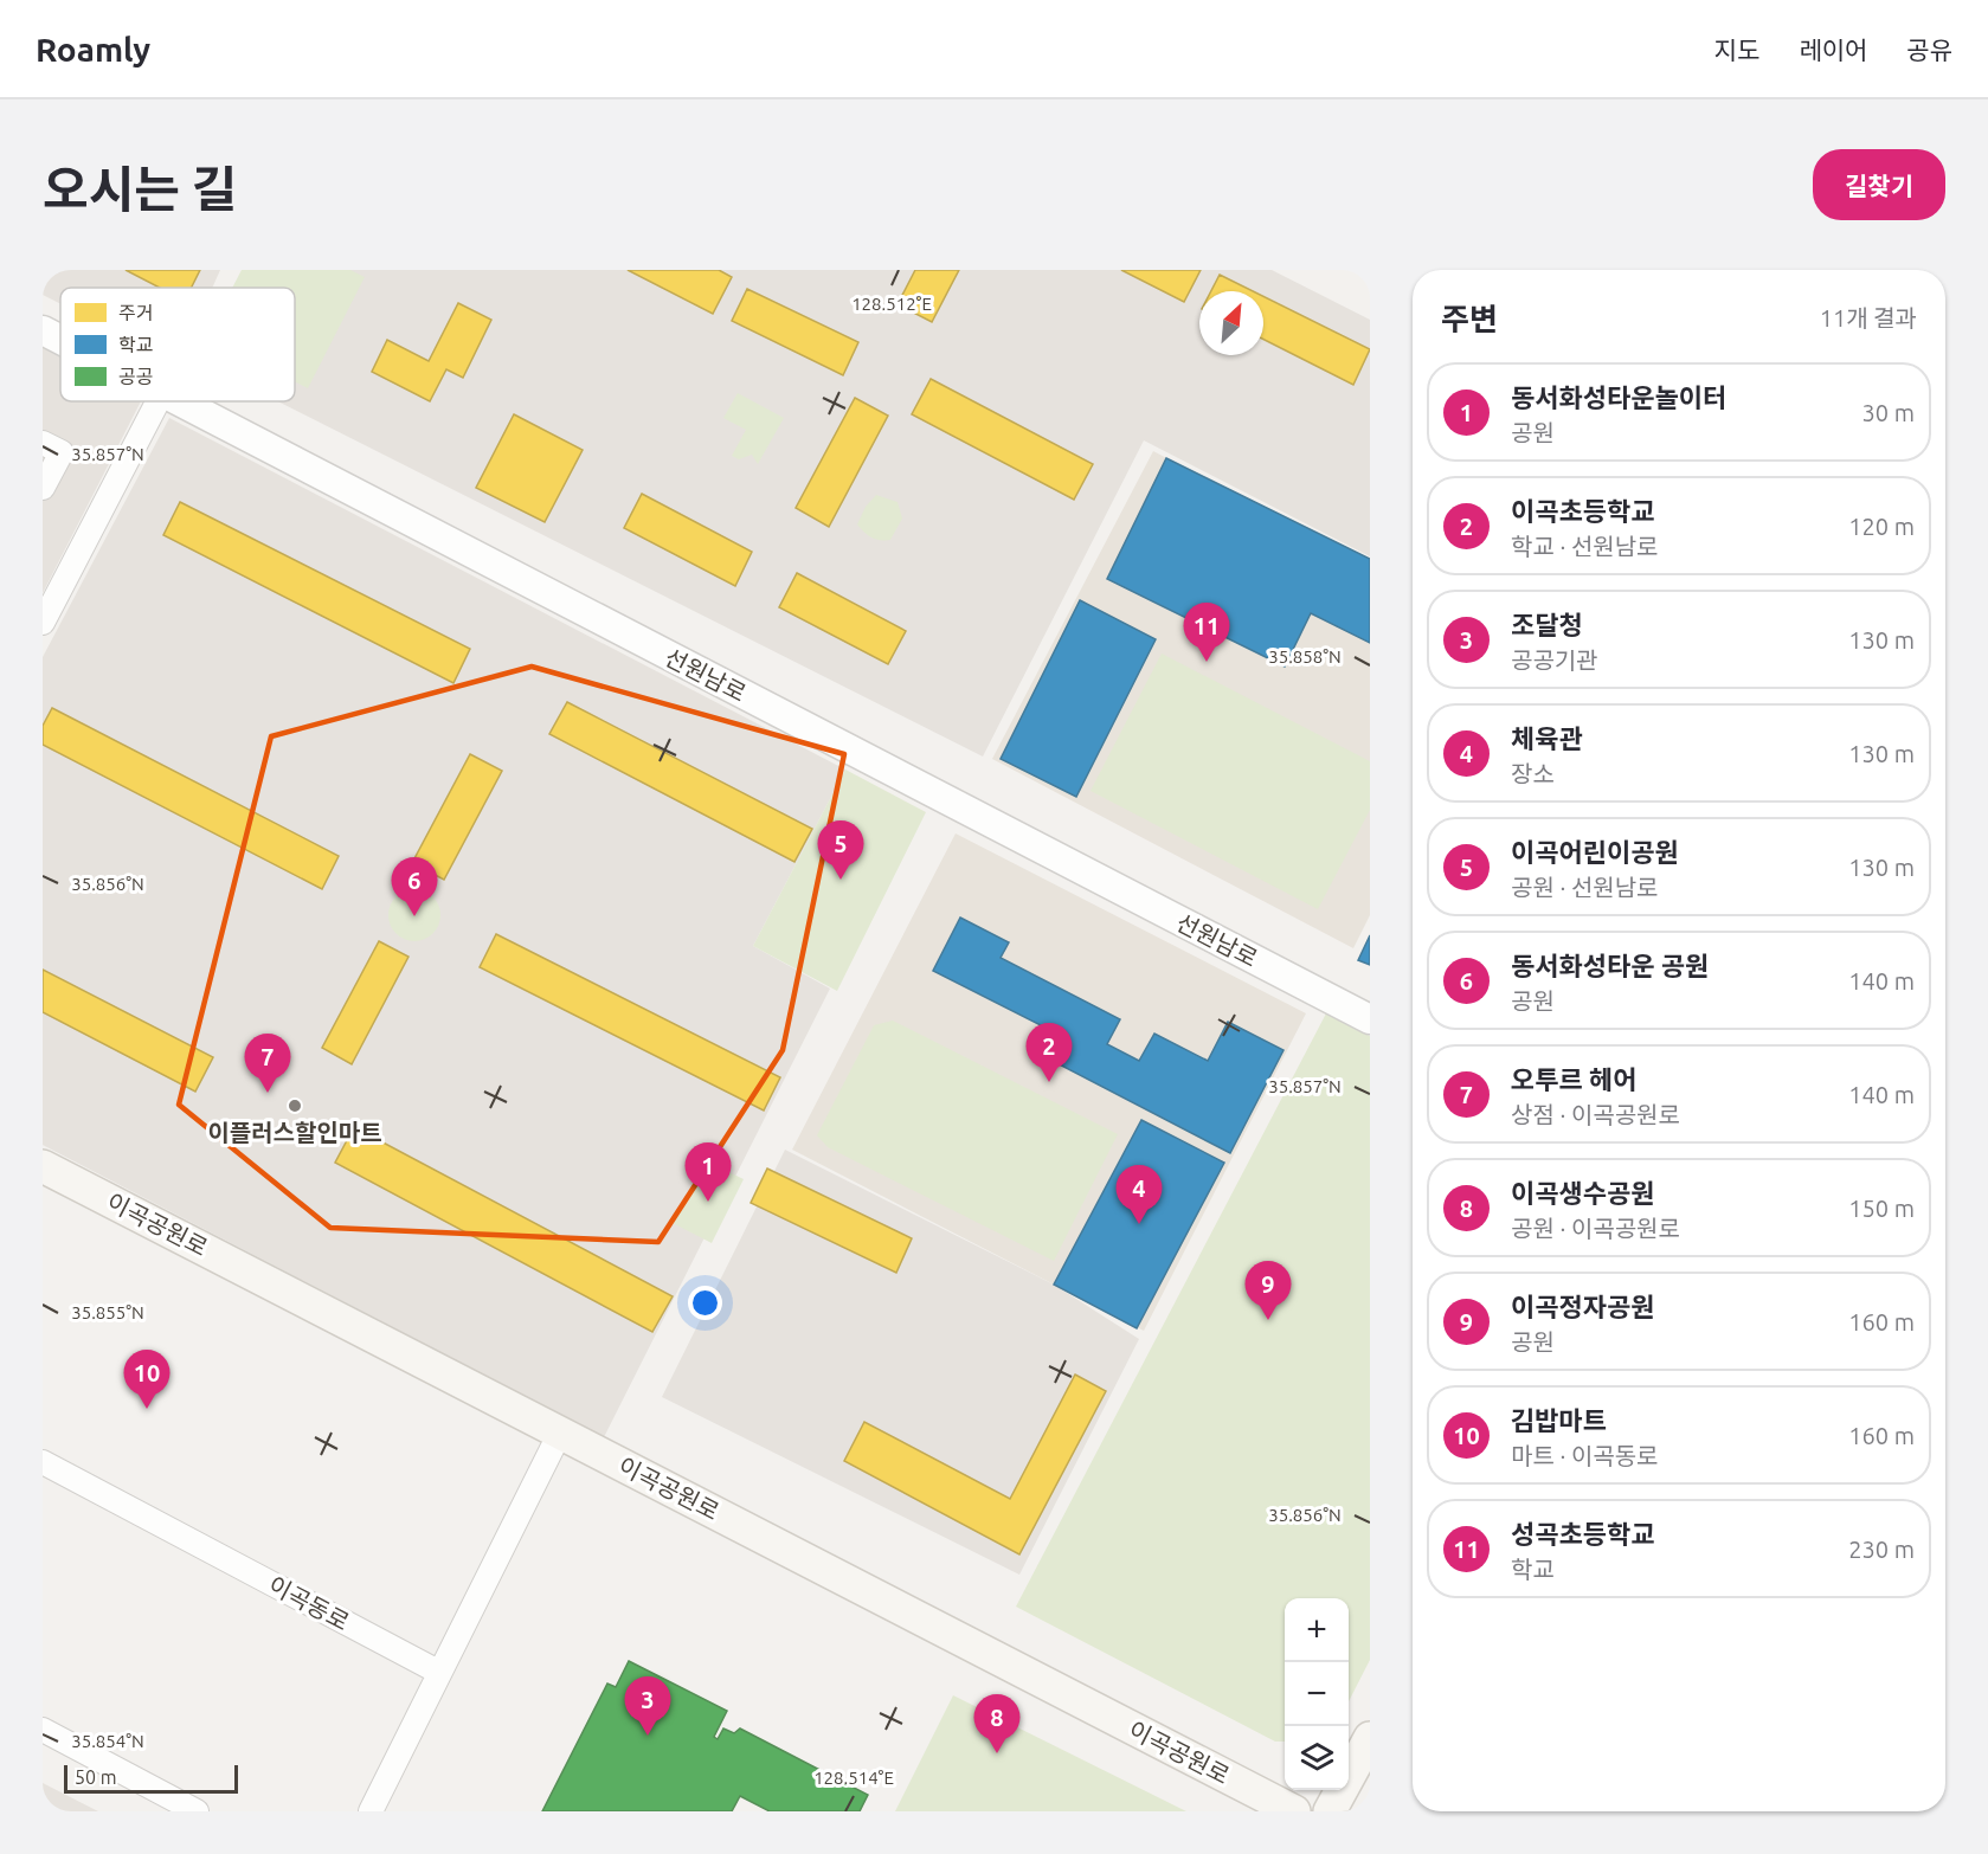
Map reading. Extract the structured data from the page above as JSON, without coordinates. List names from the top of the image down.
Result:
{
  "streets": {
    "main road": ["이곡공원로"],
    "street": ["선원남로", "이곡동로"]
  },
  "places": ["이플러스할인마트"],
  "legend": ["주거", "학교", "공공"],
  "scale_bar": "50 m",
  "north": "top right",
  "page": {
    "header": "Roamly",
    "nav": ["지도", "레이어", "공유"],
    "title": "오시는 길",
    "buttons": "길찾기",
    "heading": ["주변", "11개 결과"],
    "list": [
      {
        "mark": "1",
        "name": "동서화성타운놀이터",
        "note": "공원",
        "value": "30 m"
      },
      {
        "mark": "2",
        "name": "이곡초등학교",
        "note": "학교 · 선원남로",
        "value": "120 m"
      },
      {
        "mark": "3",
        "name": "조달청",
        "note": "공공기관",
        "value": "130 m"
      },
      {
        "mark": "4",
        "name": "체육관",
        "note": "장소",
        "value": "130 m"
      },
      {
        "mark": "5",
        "name": "이곡어린이공원",
        "note": "공원 · 선원남로",
        "value": "130 m"
      },
      {
        "mark": "6",
        "name": "동서화성타운 공원",
        "note": "공원",
        "value": "140 m"
      },
      {
        "mark": "7",
        "name": "오투르 헤어",
        "note": "상점 · 이곡공원로",
        "value": "140 m"
      },
      {
        "mark": "8",
        "name": "이곡생수공원",
        "note": "공원 · 이곡공원로",
        "value": "150 m"
      },
      {
        "mark": "9",
        "name": "이곡정자공원",
        "note": "공원",
        "value": "160 m"
      },
      {
        "mark": "10",
        "name": "김밥마트",
        "note": "마트 · 이곡동로",
        "value": "160 m"
      },
      {
        "mark": "11",
        "name": "성곡초등학교",
        "note": "학교",
        "value": "230 m"
      }
    ],
    "pins": [
      "11",
      "5",
      "6",
      "2",
      "7",
      "1",
      "4",
      "9",
      "10",
      "3",
      "8"
    ],
    "map_buttons": ["+", "−"],
    "scale": "50 m"
  },
  "coordinates": [
    "128.512°E",
    "35.857°N",
    "35.858°N",
    "35.856°N",
    "35.855°N",
    "35.854°N",
    "128.514°E"
  ]
}
